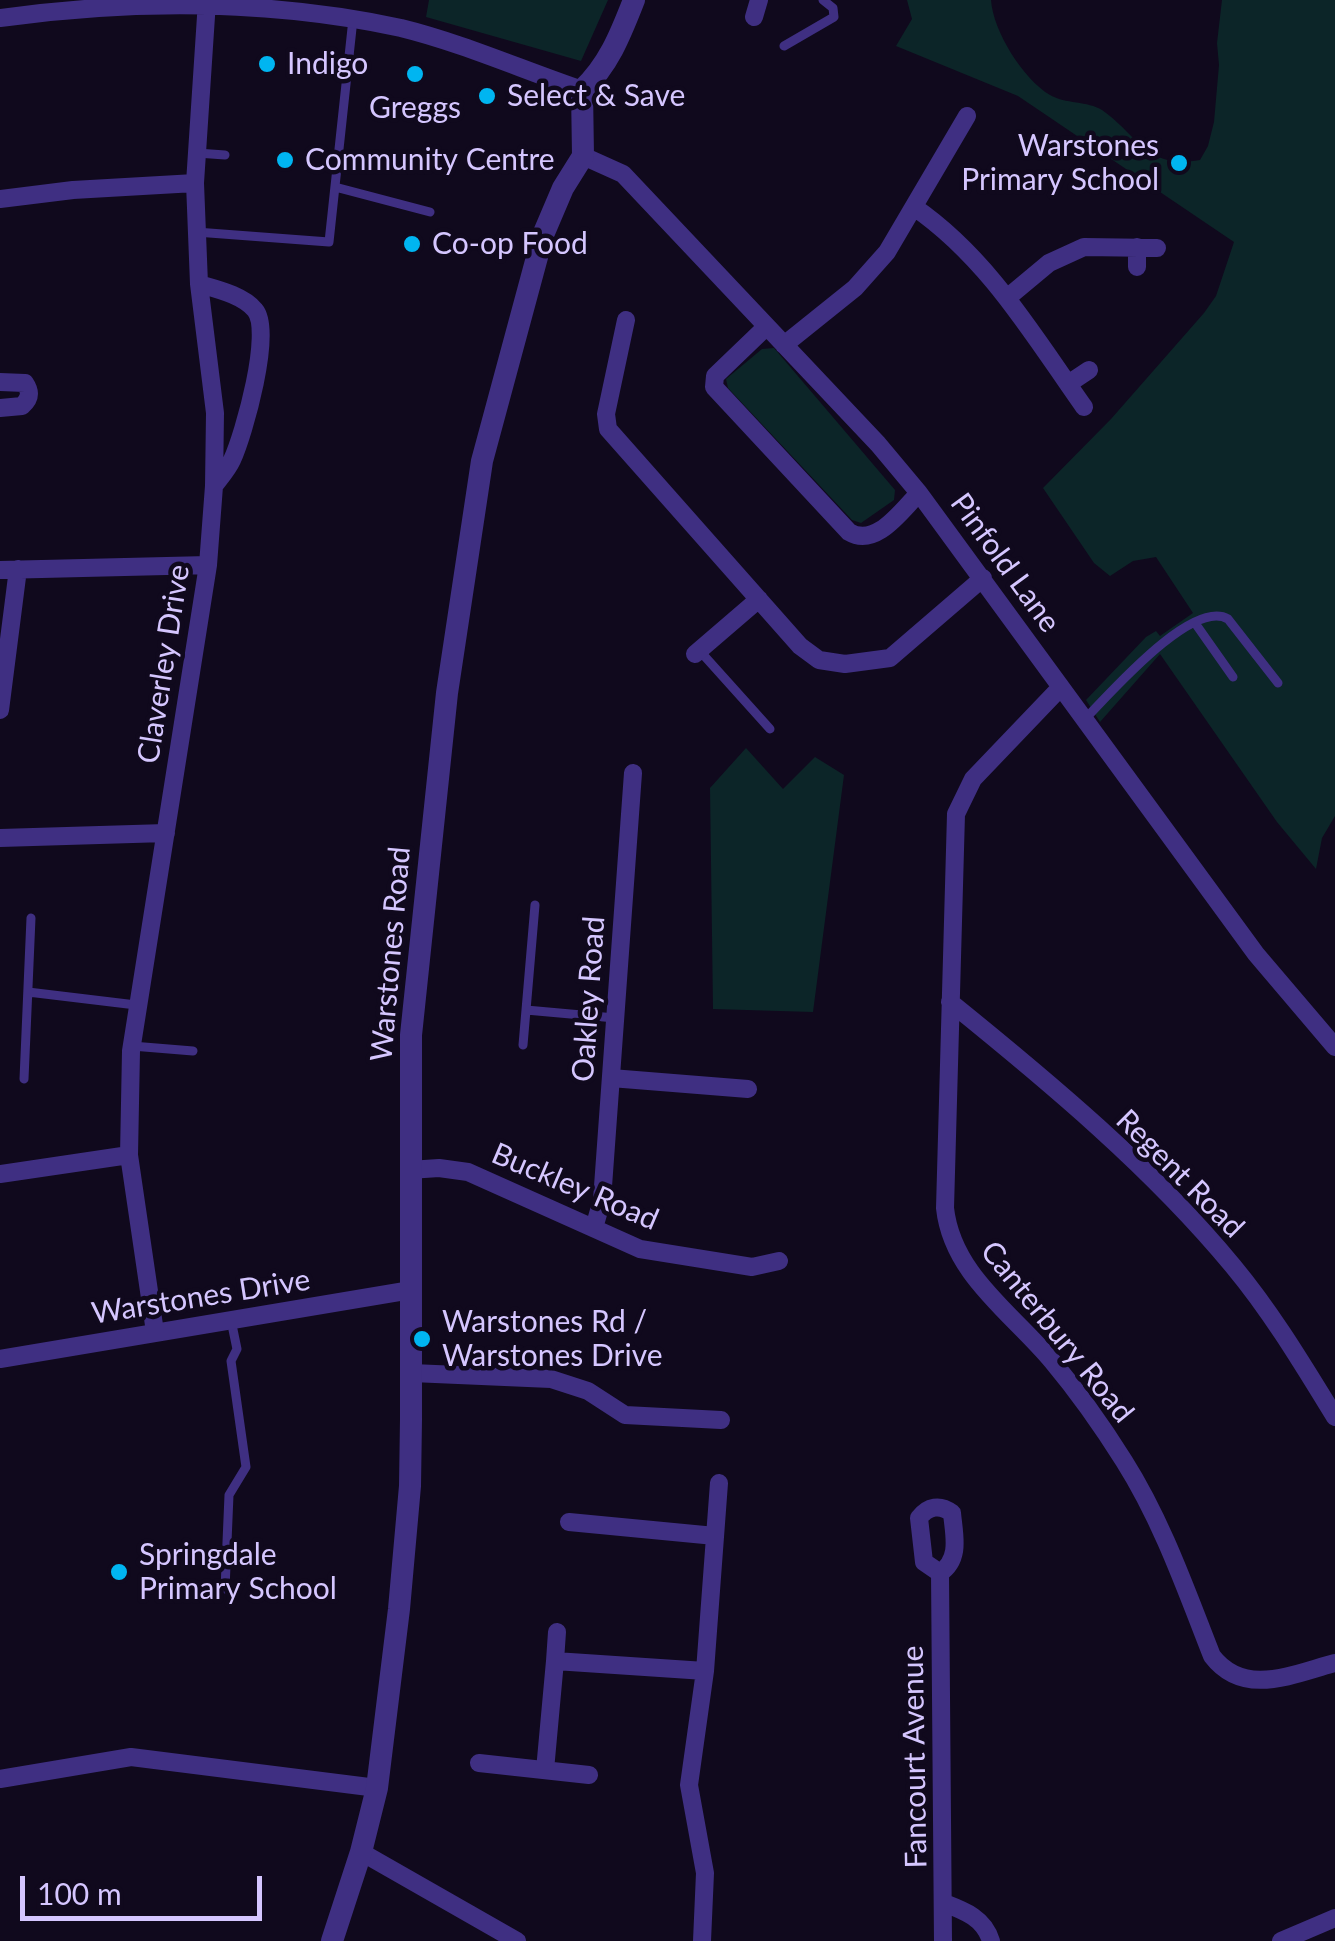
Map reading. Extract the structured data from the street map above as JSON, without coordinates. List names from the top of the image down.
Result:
{
  "streets": {
    "street": [
      "Pinfold Lane",
      "Claverley Drive",
      "Warstones Road",
      "Oakley Road",
      "Regent Road",
      "Buckley Road",
      "Warstones Drive",
      "Canterbury Road",
      "Fancourt Avenue"
    ]
  },
  "crossings": [
    ["Pinfold Lane", "Warstones Road"],
    ["Pinfold Lane", "Canterbury Road"],
    ["Claverley Drive", "Warstones Drive"],
    ["Warstones Road", "Buckley Road"],
    ["Warstones Road", "Warstones Drive"],
    ["Oakley Road", "Buckley Road"],
    ["Regent Road", "Canterbury Road"]
  ],
  "places": [
    "Indigo",
    "Greggs",
    "Select & Save",
    "Community Centre",
    "Warstones Primary School",
    "Co-op Food",
    "Warstones Rd / Warstones Drive",
    "Springdale Primary School"
  ],
  "scale_bar": "100 m"
}
